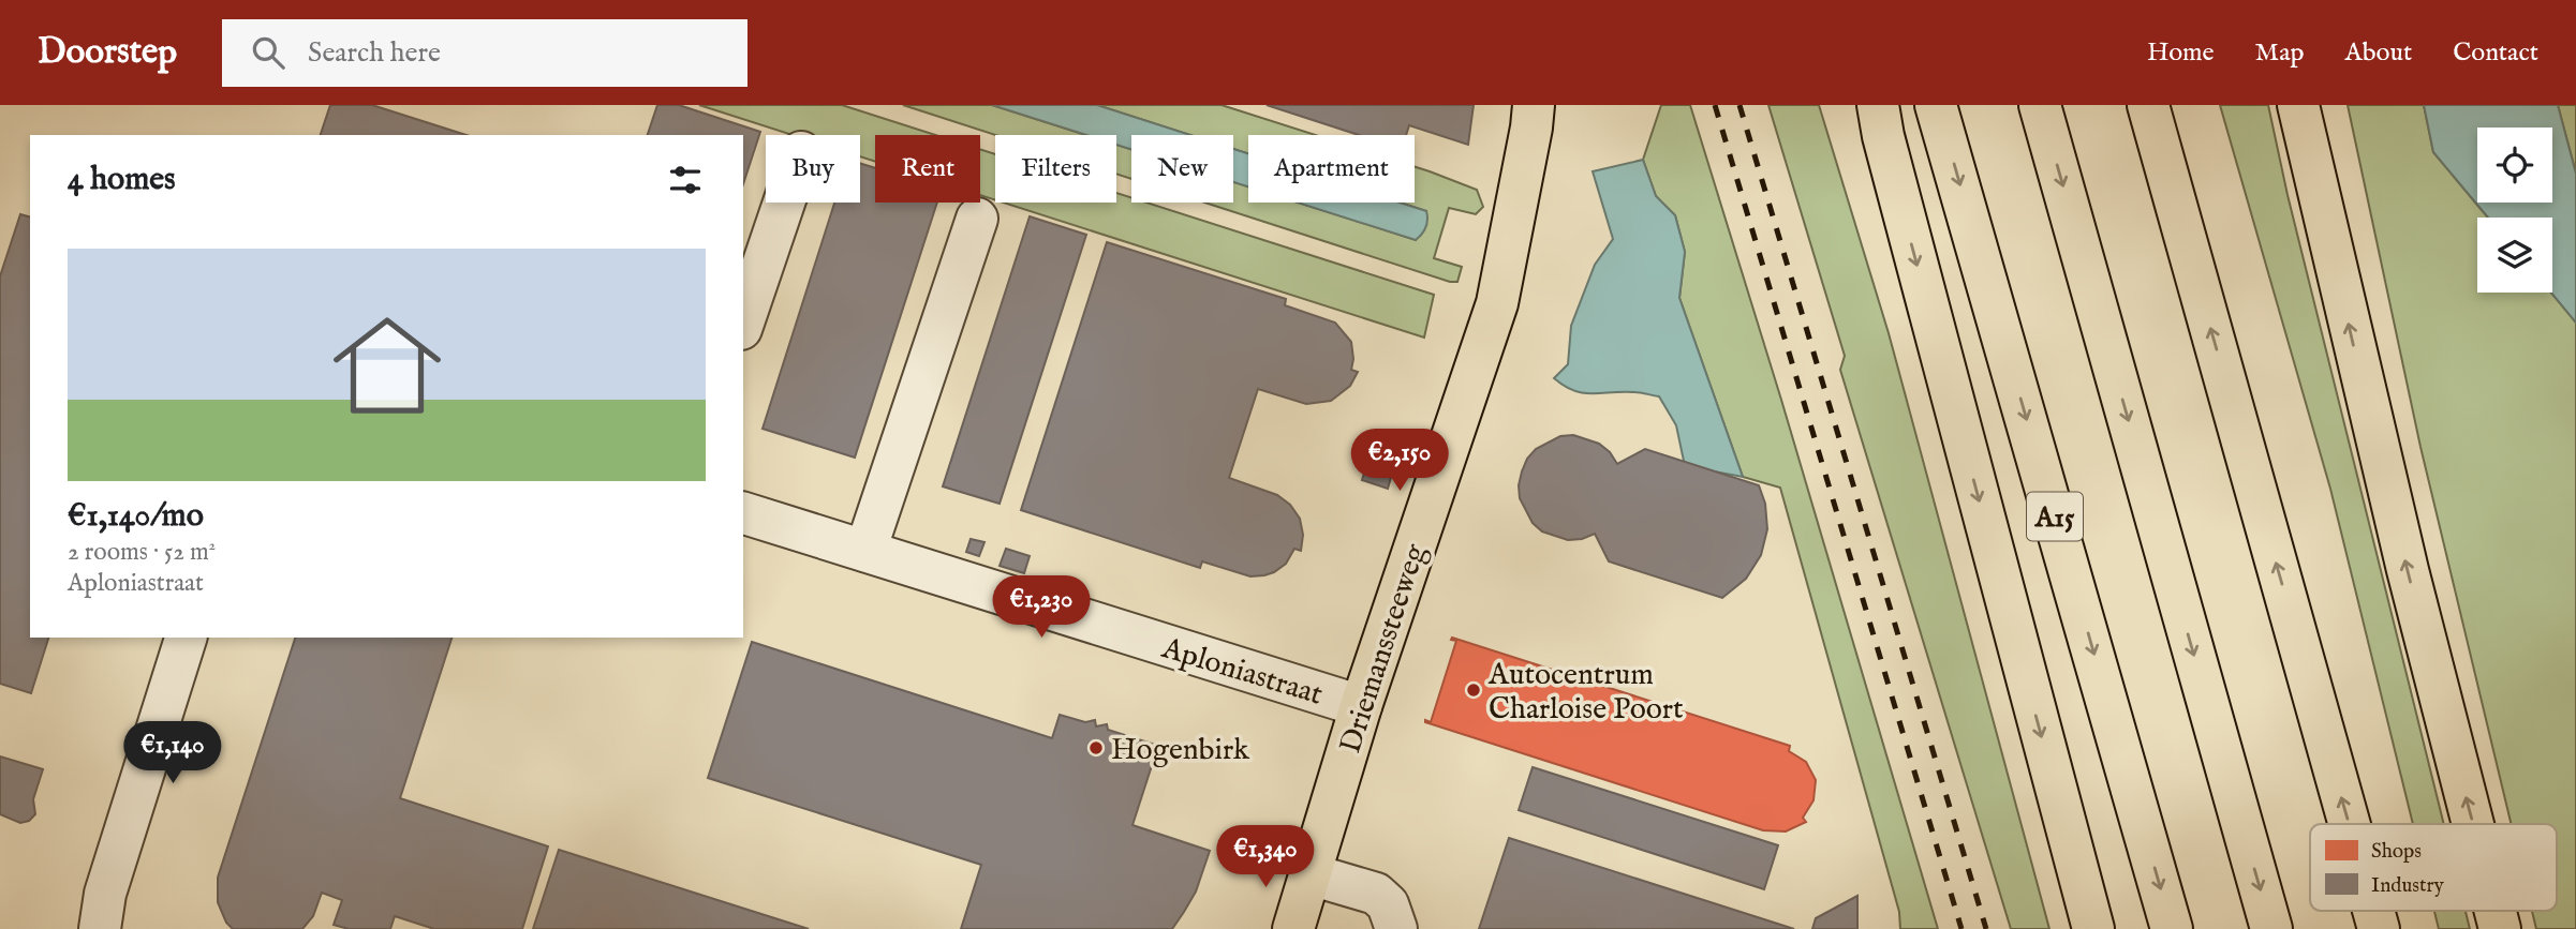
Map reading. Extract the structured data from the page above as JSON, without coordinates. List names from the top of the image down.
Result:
{
  "streets": {
    "main road": ["A15", "Driemanssteeweg"],
    "street": ["Aploniastraat"]
  },
  "crossings": [
    ["Driemanssteeweg", "Aploniastraat"]
  ],
  "places": ["Autocentrum Charloise Poort", "Hogenbirk"],
  "legend": ["Shops", "Industry"],
  "page": {
    "header": "Doorstep",
    "search": "Search here",
    "nav": [
      "Home",
      "Map",
      "About",
      "Contact"
    ],
    "chip": [
      "Buy",
      "Rent",
      "Filters",
      "New",
      "Apartment"
    ],
    "heading": "4 homes",
    "list": [
      {
        "name": "€1,140/mo",
        "note": "2 rooms · 52 m² · Aploniastraat"
      }
    ],
    "price": [
      "€2,150",
      "€1,230",
      "€1,140",
      "€1,340"
    ]
  }
}
